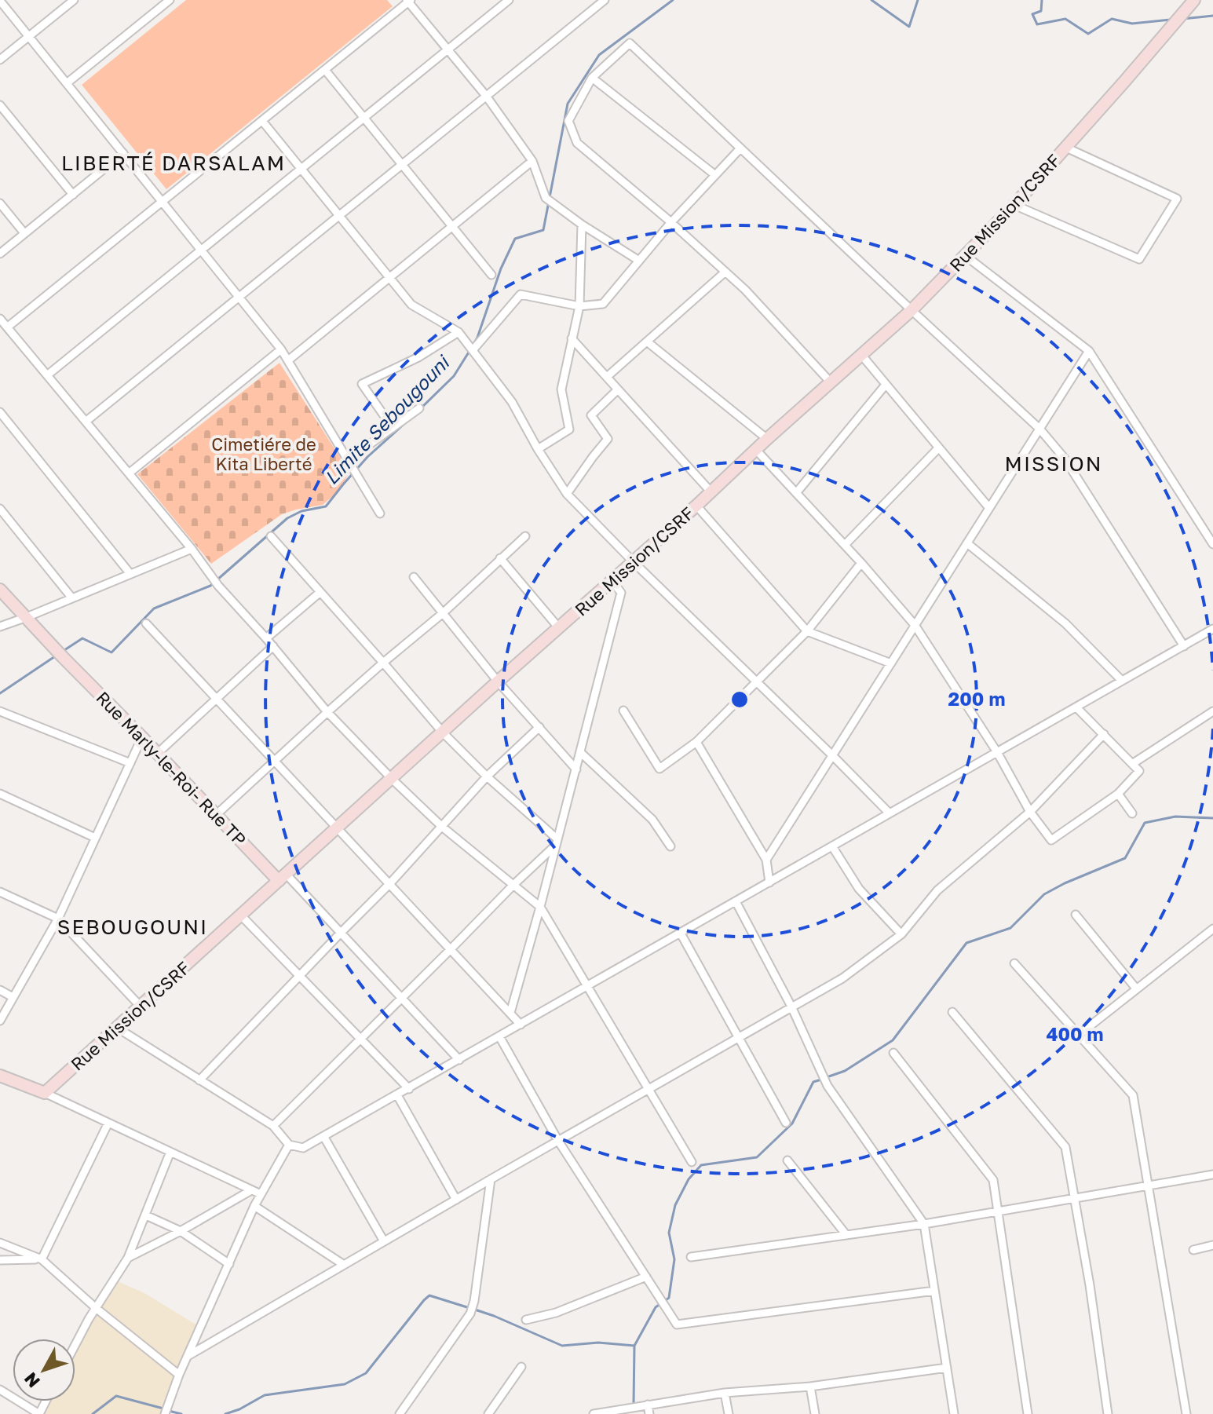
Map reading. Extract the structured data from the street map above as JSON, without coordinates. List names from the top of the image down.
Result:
{
  "streets": {
    "main road": ["Rue Mission/CSRF", "Rue Marly-le-Roi- Rue TP"]
  },
  "crossings": [
    ["Rue Mission/CSRF", "Rue Marly-le-Roi- Rue TP"]
  ],
  "districts": ["LIBERTÉ DARSALAM", "MISSION", "SEBOUGOUNI"],
  "water": ["Limite Sebougouni"],
  "parks": ["Cimetiére de Kita Liberté"],
  "north": "bottom left",
  "rings": ["200 m", "400 m"]
}
